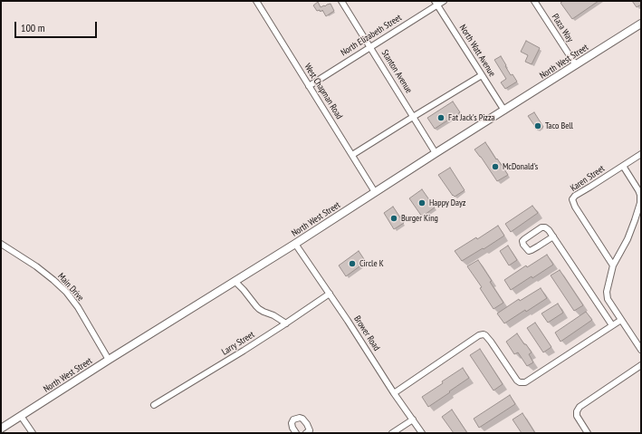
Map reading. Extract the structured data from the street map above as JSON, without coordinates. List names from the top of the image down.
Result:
{
  "streets": {
    "main road": ["North West Street"],
    "street": [
      "Plaza Way",
      "North Elizabeth Street",
      "North Watt Avenue",
      "Stanton Avenue",
      "West Chapman Road",
      "Karen Street",
      "Main Drive",
      "Brower Road",
      "Larry Street"
    ]
  },
  "crossings": [
    ["Plaza Way", "North West Street"],
    ["North Elizabeth Street", "North Watt Avenue"],
    ["North Elizabeth Street", "Stanton Avenue"],
    ["North Elizabeth Street", "West Chapman Road"],
    ["North Watt Avenue", "North West Street"],
    ["North West Street", "Stanton Avenue"],
    ["North West Street", "West Chapman Road"],
    ["North West Street", "Main Drive"],
    ["North West Street", "Brower Road"],
    ["Brower Road", "Larry Street"]
  ],
  "places": [
    "Fat Jack's Pizza",
    "Taco Bell",
    "McDonald's",
    "Happy Dayz",
    "Burger King",
    "Circle K"
  ],
  "scale_bar": "100 m"
}
